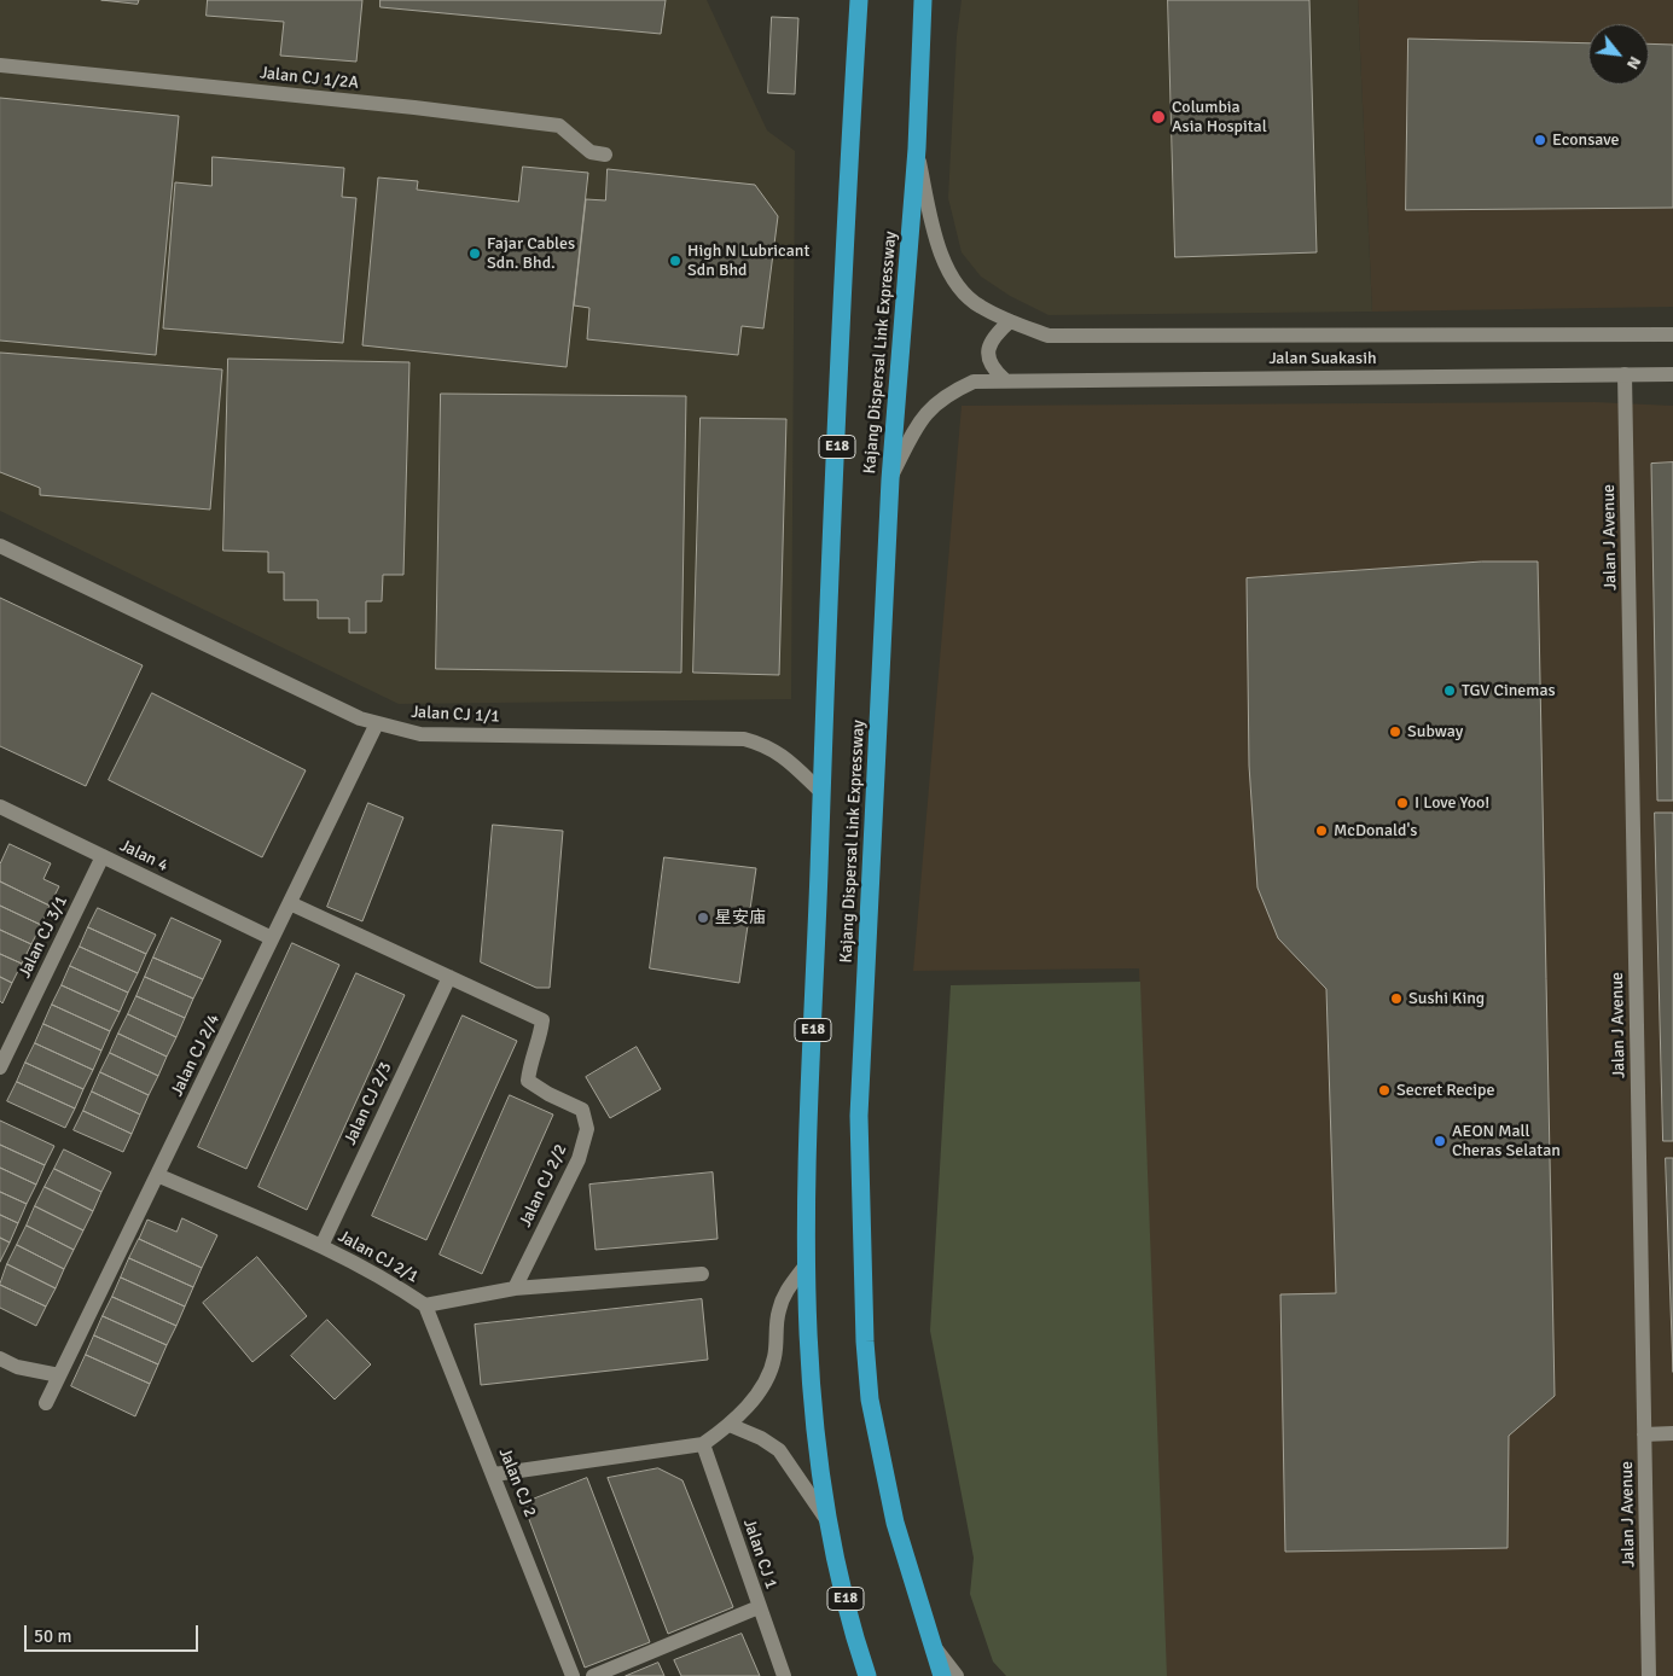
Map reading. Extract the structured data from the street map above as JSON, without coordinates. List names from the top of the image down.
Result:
{
  "streets": {
    "highway": ["Kajang Dispersal Link Expressway", "E18"],
    "street": [
      "Jalan CJ 1/2A",
      "Jalan Suakasih",
      "Jalan J Avenue",
      "Jalan CJ 1/1",
      "Jalan 4",
      "Jalan CJ 3/1",
      "Jalan CJ 2/4",
      "Jalan CJ 2/3",
      "Jalan CJ 2/2",
      "Jalan CJ 2/1",
      "Jalan CJ 2",
      "Jalan CJ 1"
    ]
  },
  "crossings": [
    ["Kajang Dispersal Link Expressway", "Jalan Suakasih"],
    ["Kajang Dispersal Link Expressway", "Jalan CJ 1/1"],
    ["Jalan Suakasih", "Jalan J Avenue"],
    ["Jalan CJ 1/1", "Jalan CJ 2/4"],
    ["Jalan 4", "Jalan CJ 3/1"],
    ["Jalan 4", "Jalan CJ 2/4"],
    ["Jalan CJ 2/4", "Jalan CJ 2/1"],
    ["Jalan CJ 2/3", "Jalan CJ 2/2"],
    ["Jalan CJ 2/3", "Jalan CJ 2/1"],
    ["Jalan CJ 2/2", "Jalan CJ 2/1"],
    ["Jalan CJ 2/1", "Jalan CJ 2"]
  ],
  "places": [
    "Columbia Asia Hospital",
    "Econsave",
    "Fajar Cables Sdn. Bhd.",
    "High N Lubricant Sdn Bhd",
    "TGV Cinemas",
    "Subway",
    "I Love Yoo!",
    "McDonald's",
    "星安庙",
    "Sushi King",
    "Secret Recipe",
    "AEON Mall Cheras Selatan"
  ],
  "scale_bar": "50 m",
  "north": "bottom right"
}
